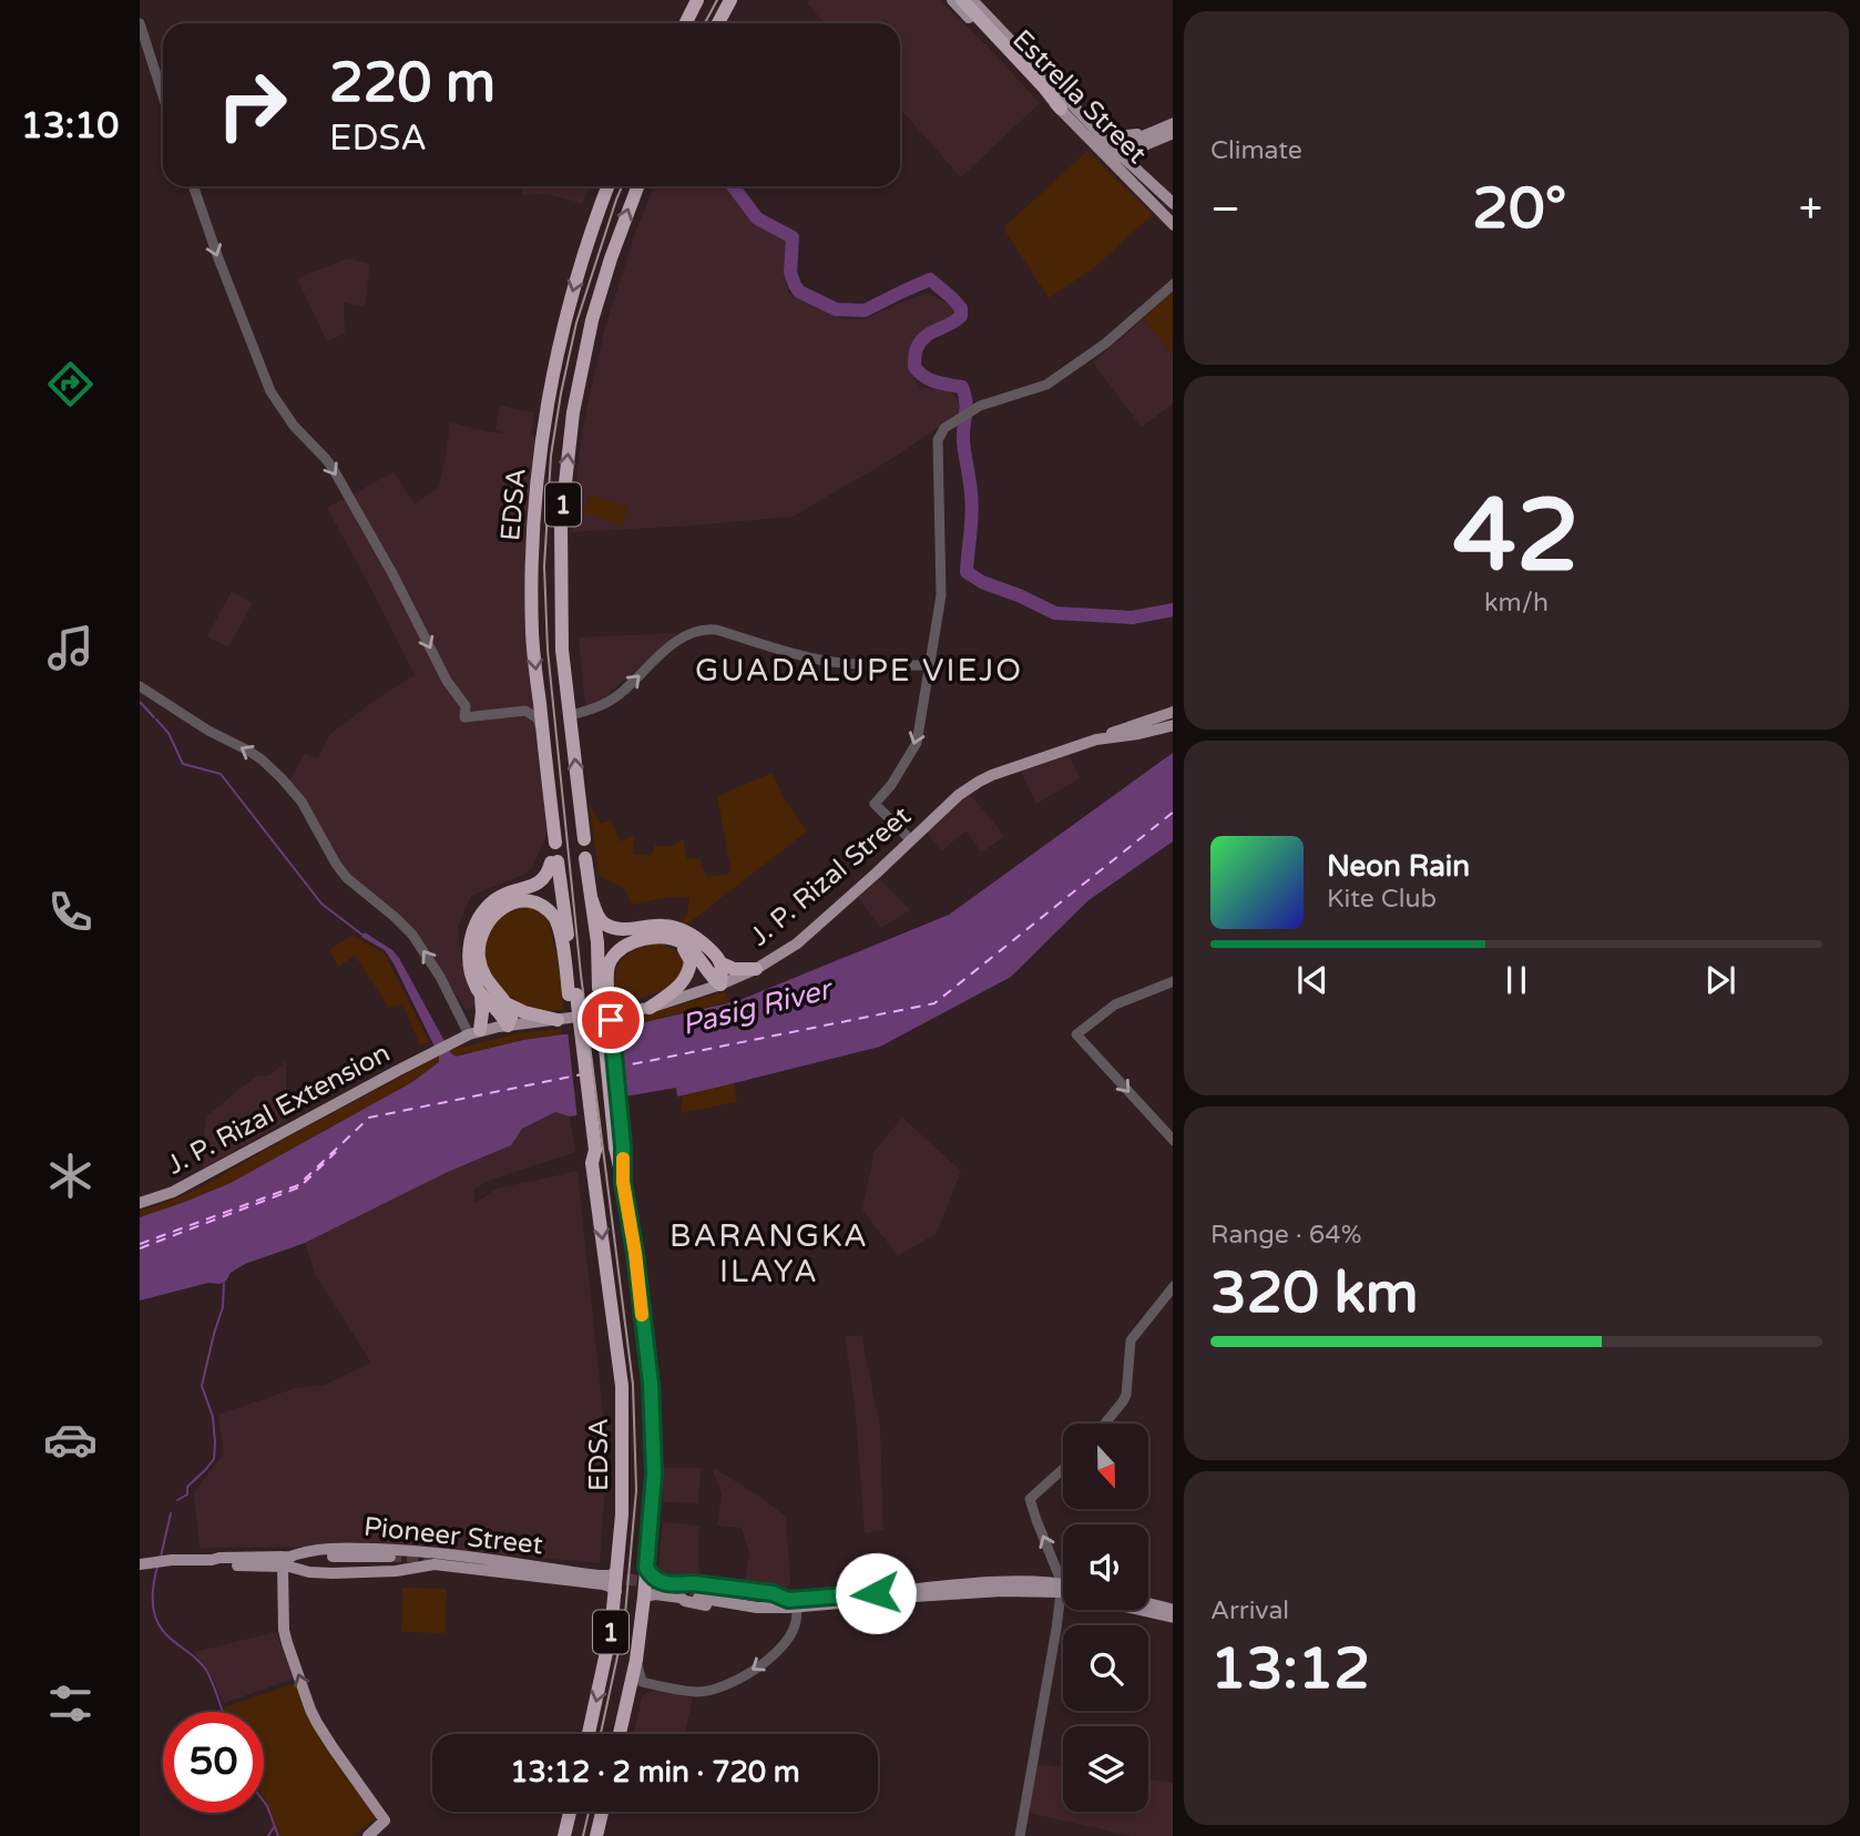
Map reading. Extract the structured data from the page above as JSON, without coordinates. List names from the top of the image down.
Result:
{
  "streets": {
    "highway": ["EDSA", "1"],
    "main road": [
      "Estrella Street",
      "J. P. Rizal Street",
      "J. P. Rizal Extension",
      "Pioneer Street"
    ]
  },
  "crossings": [
    ["EDSA", "Pioneer Street"],
    ["J. P. Rizal Street", "J. P. Rizal Extension"]
  ],
  "districts": ["GUADALUPE VIEJO", "BARANGKA ILAYA"],
  "water": ["Pasig River"],
  "north": "bottom",
  "page": {
    "tabs": "13:10",
    "tile": [
      "Climate",
      ["42", "km/h"],
      ["Range · 64%", "320 km"],
      ["Arrival", "13:12"]
    ],
    "turn": ["220 m", "EDSA"],
    "heat": ["−", "20°", "+"],
    "song": ["Neon Rain", "Kite Club"],
    "limit": "50",
    "trip": "13:12 · 2 min · 720 m"
  }
}
